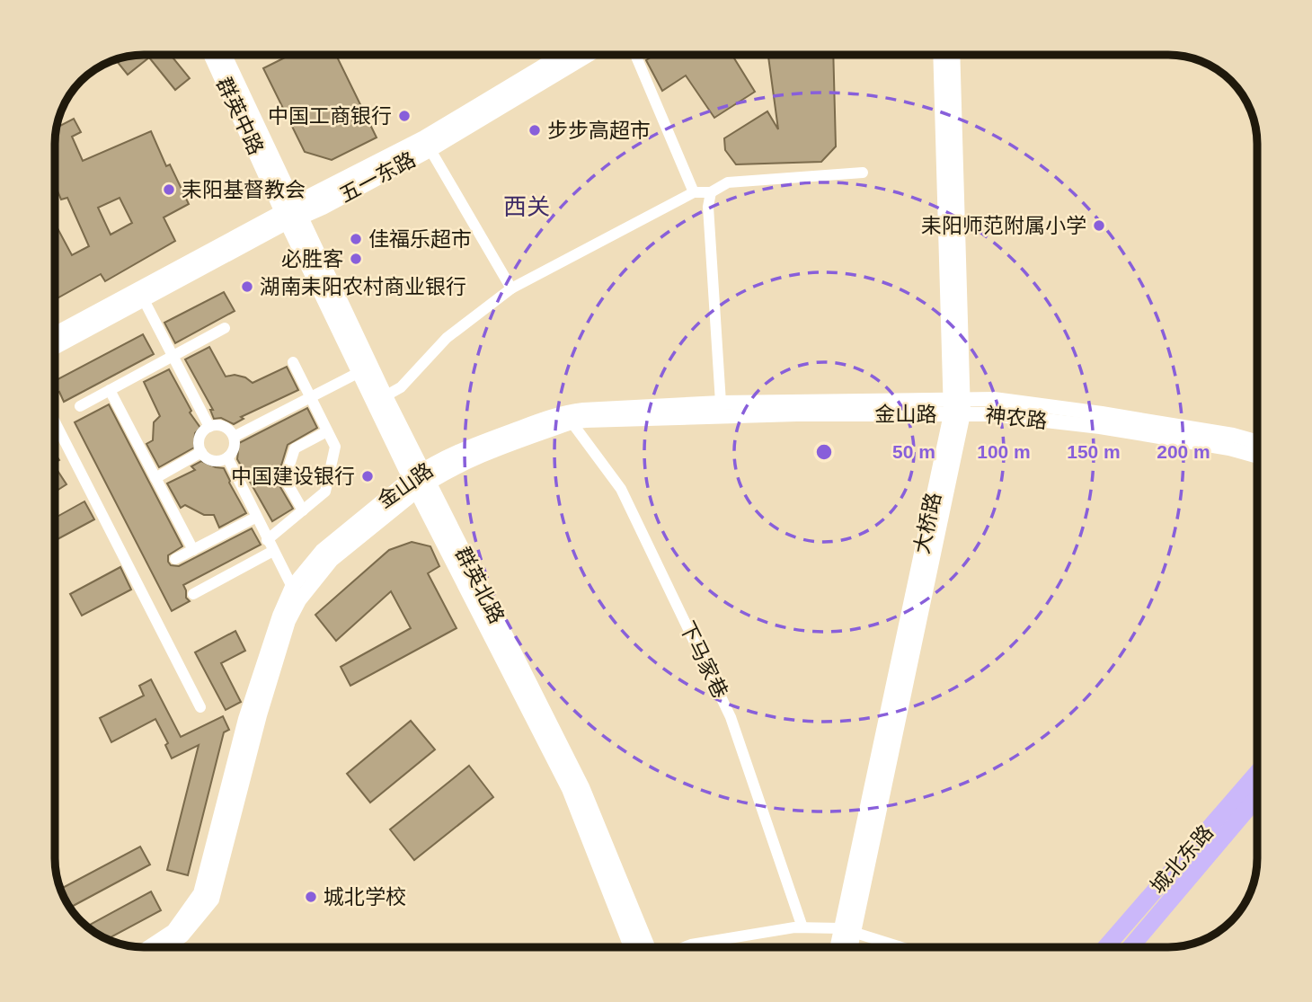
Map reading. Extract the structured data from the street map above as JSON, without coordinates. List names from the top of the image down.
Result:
{
  "streets": {
    "main road": [
      "群英中路",
      "五一东路",
      "群英北路",
      "城北东路"
    ],
    "street": [
      "金山路",
      "神农路",
      "大桥路",
      "下马家巷"
    ]
  },
  "crossings": [
    ["群英中路", "五一东路"],
    ["群英中路", "群英北路"],
    ["五一东路", "群英北路"],
    ["金山路", "神农路"],
    ["金山路", "大桥路"],
    ["金山路", "群英北路"],
    ["金山路", "下马家巷"],
    ["神农路", "大桥路"]
  ],
  "districts": ["西关"],
  "places": [
    "中国工商银行",
    "步步高超市",
    "耒阳基督教会",
    "耒阳师范附属小学",
    "佳福乐超市",
    "必胜客",
    "湖南耒阳农村商业银行",
    "中国建设银行",
    "城北学校"
  ],
  "rings": [
    "50 m",
    "100 m",
    "150 m",
    "200 m"
  ]
}
